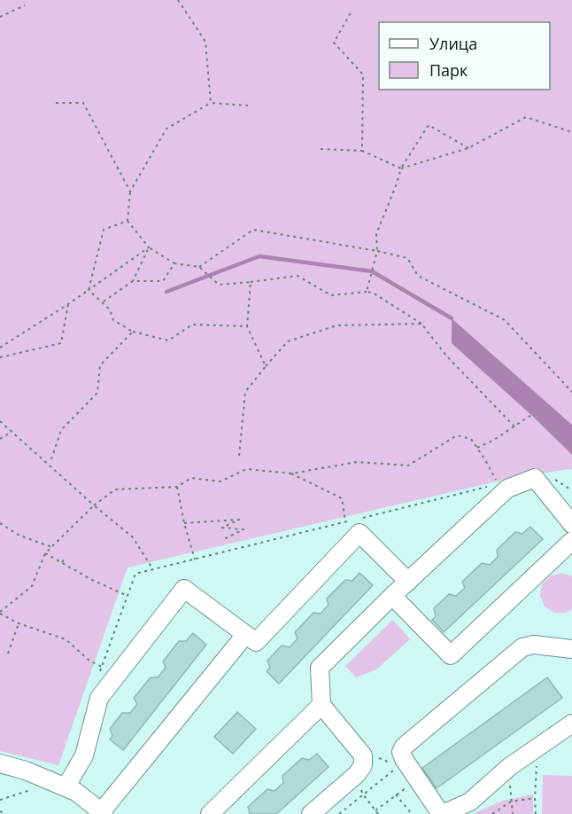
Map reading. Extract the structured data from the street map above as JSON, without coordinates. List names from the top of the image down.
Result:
{
  "legend": ["Улица", "Парк"]
}
